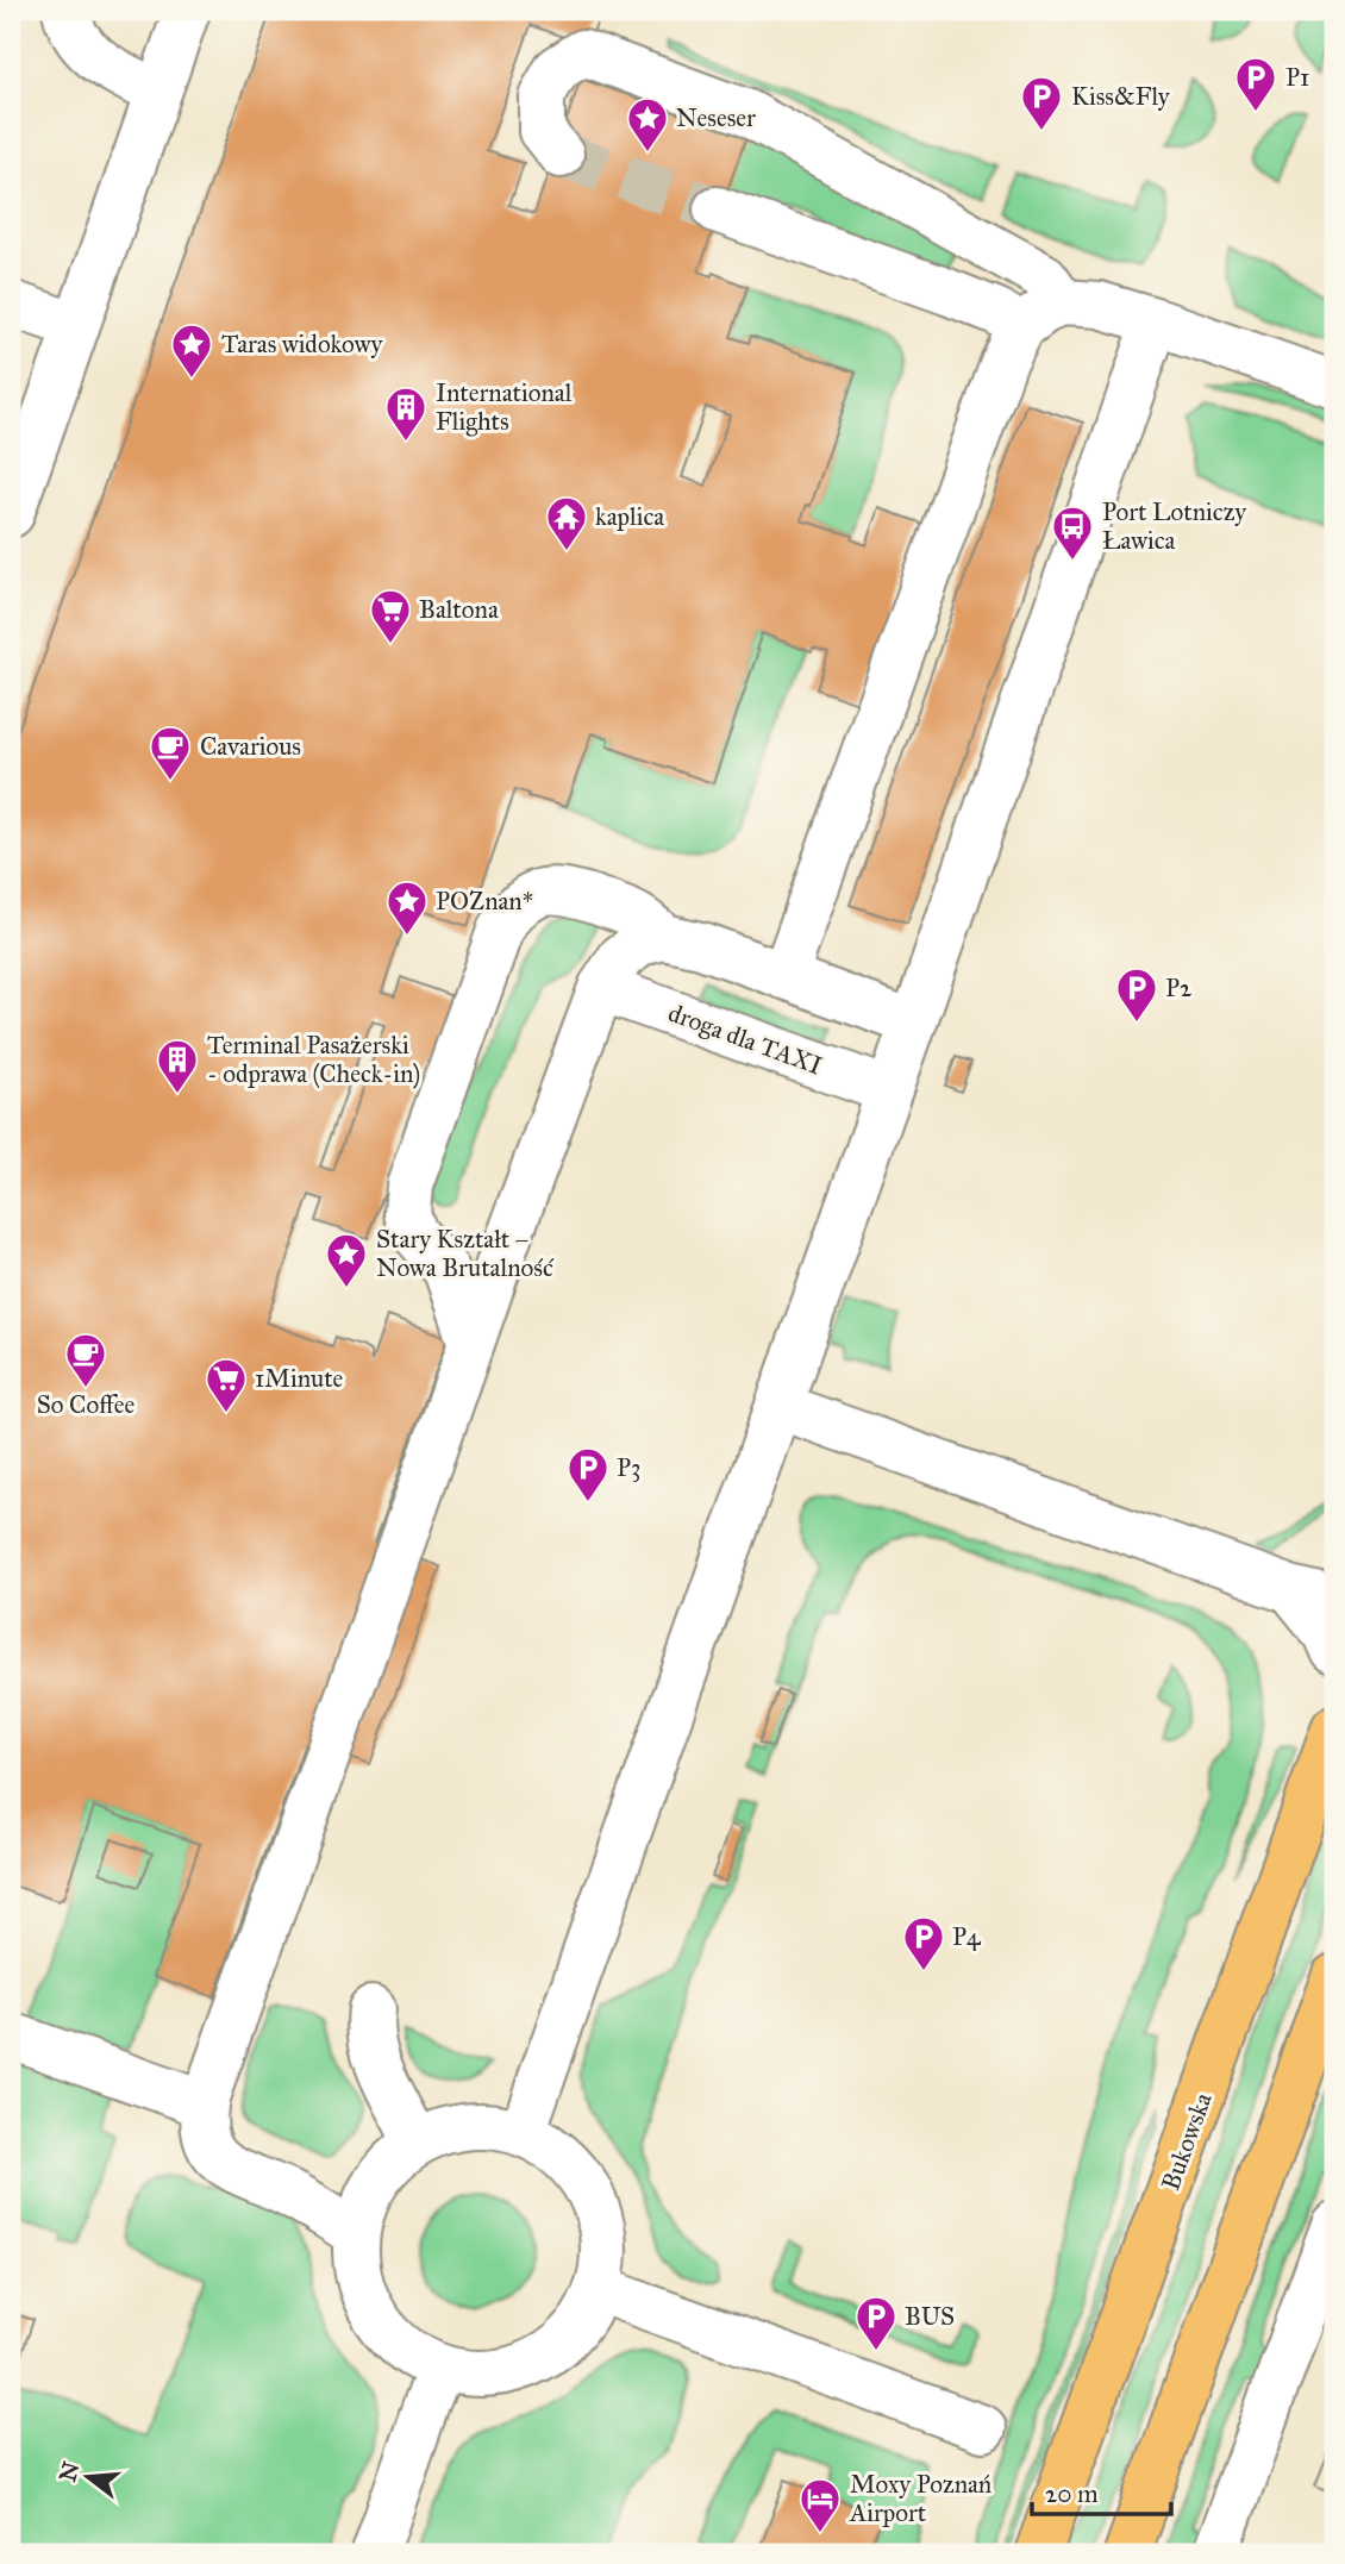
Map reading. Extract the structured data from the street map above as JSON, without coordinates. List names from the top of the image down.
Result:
{
  "streets": {
    "main road": ["Bukowska"],
    "street": ["droga dla TAXI"]
  },
  "places": {
    "parking": [
      "P1",
      "Kiss&Fly",
      "P2",
      "P3",
      "P4",
      "BUS"
    ],
    "place": [
      "Neseser",
      "Taras widokowy",
      "POZnan*",
      "Stary Kształt – Nowa Brutalność"
    ],
    "building": ["International Flights", "Terminal Pasażerski - odprawa (Check-in)"],
    "temple": ["kaplica"],
    "bus stop": ["Port Lotniczy Ławica"],
    "supermarket": ["Baltona", "1Minute"],
    "cafe": ["Cavarious", "So Coffee"],
    "hotel": ["Moxy Poznań Airport"]
  },
  "scale_bar": "20 m",
  "north": "left"
}
